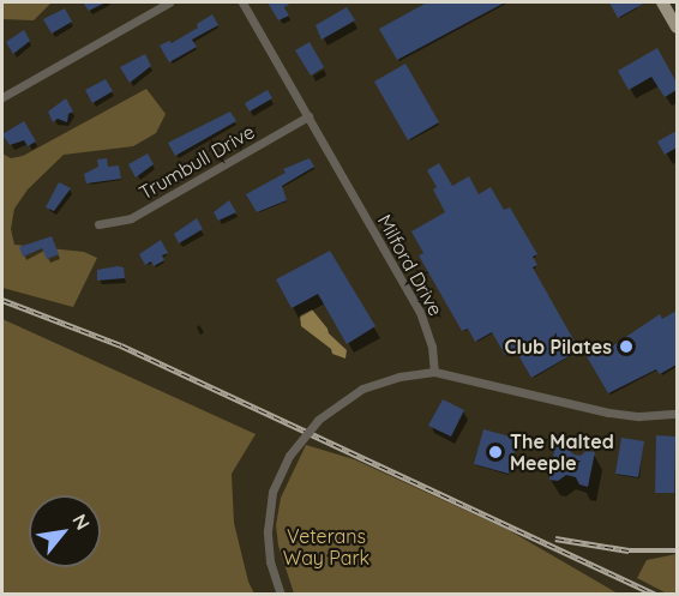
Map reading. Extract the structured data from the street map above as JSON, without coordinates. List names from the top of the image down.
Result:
{
  "streets": {
    "street": ["Trumbull Drive", "Milford Drive"]
  },
  "crossings": [
    ["Trumbull Drive", "Milford Drive"]
  ],
  "parks": ["Veterans Way Park"],
  "places": ["Club Pilates", "The Malted Meeple"],
  "north": "top right"
}
